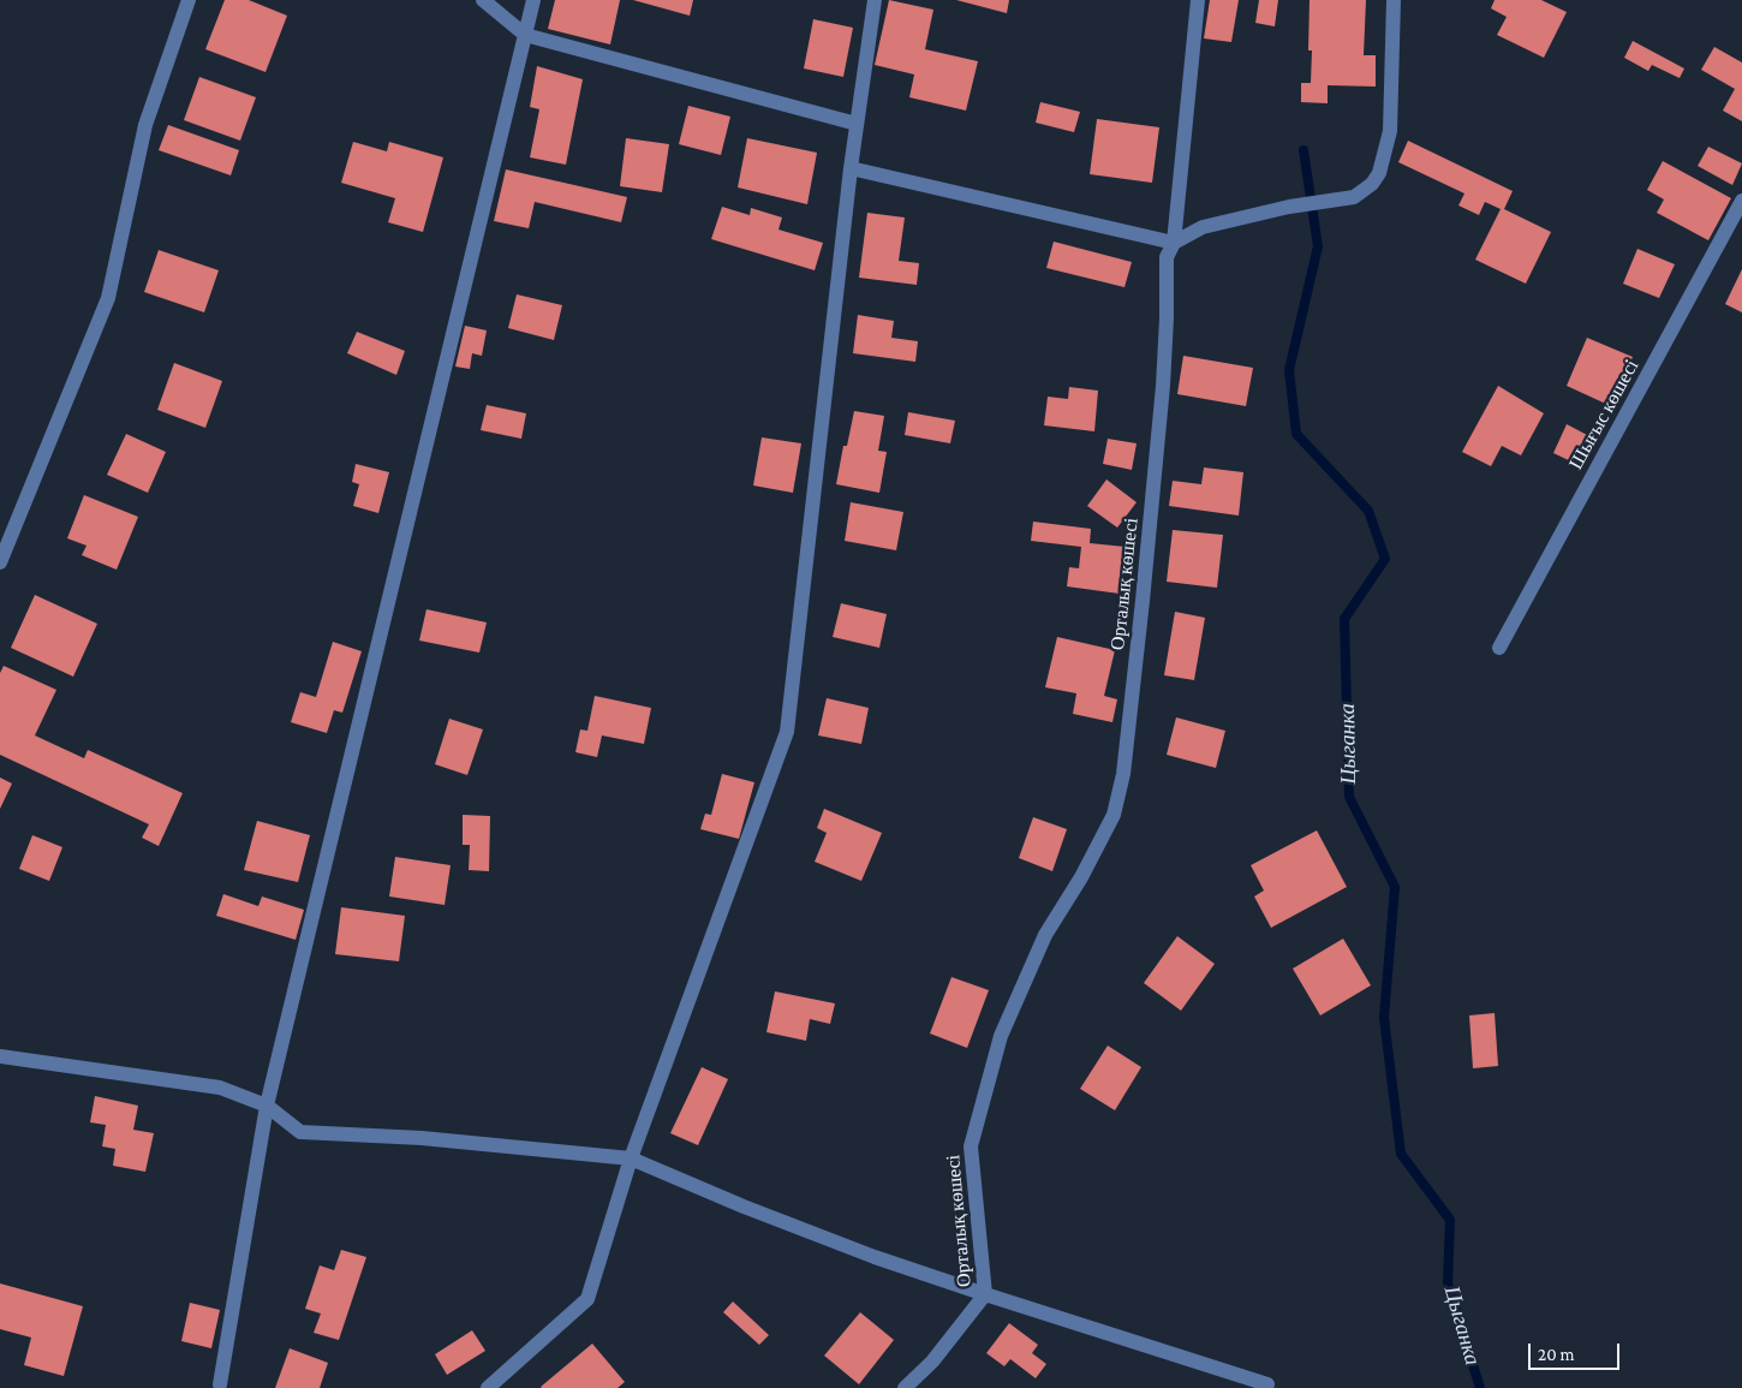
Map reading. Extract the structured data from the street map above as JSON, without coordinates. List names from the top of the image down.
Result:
{
  "streets": {
    "street": ["Шығыс көшесі", "Орталық көшесі"]
  },
  "water": ["Цыганка"],
  "scale_bar": "20 m"
}
